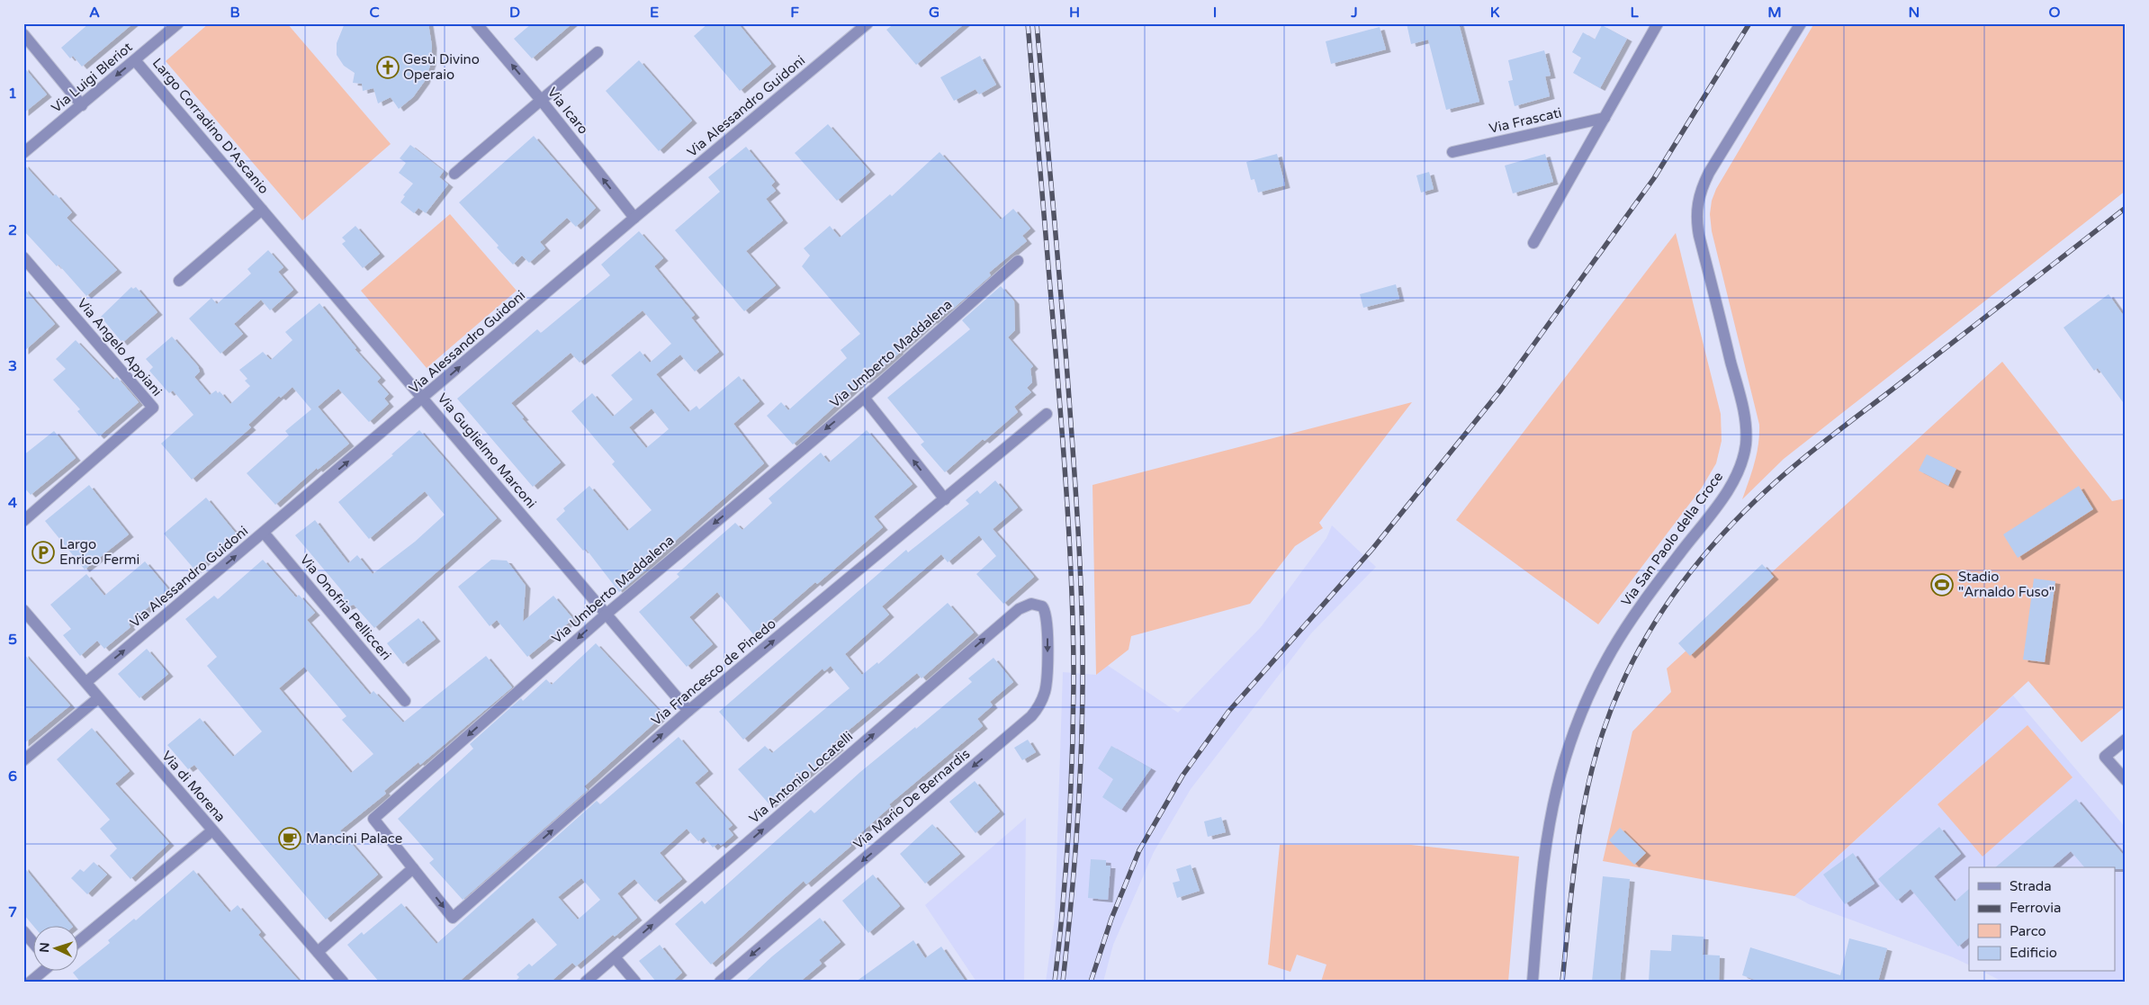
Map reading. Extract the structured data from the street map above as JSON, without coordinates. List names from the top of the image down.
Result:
{
  "streets": {
    "street": [
      "Via Luigi Bleriot",
      "Via Alessandro Guidoni",
      "Via Icaro",
      "Via Frascati",
      "Largo Corradino D'Ascanio",
      "Via Angelo Appiani",
      "Via Umberto Maddalena",
      "Via Guglielmo Marconi",
      "Via San Paolo della Croce",
      "Via Onofria Pellicceri",
      "Via Francesco de Pinedo",
      "Via Antonio Locatelli",
      "Via di Morena",
      "Via Mario De Bernardis"
    ]
  },
  "crossings": [
    ["Via Luigi Bleriot", "Largo Corradino D'Ascanio"],
    ["Via Alessandro Guidoni", "Via Icaro"],
    ["Via Alessandro Guidoni", "Via Guglielmo Marconi"],
    ["Via Alessandro Guidoni", "Via Onofria Pellicceri"],
    ["Via Alessandro Guidoni", "Via di Morena"],
    ["Largo Corradino D'Ascanio", "Via Guglielmo Marconi"],
    ["Via Umberto Maddalena", "Via Guglielmo Marconi"],
    ["Via Umberto Maddalena", "Via Francesco de Pinedo"],
    ["Via Guglielmo Marconi", "Via Francesco de Pinedo"],
    ["Via Antonio Locatelli", "Via Mario De Bernardis"]
  ],
  "one_way": [
    "Via Alessandro Guidoni",
    "Via Icaro",
    "Via Umberto Maddalena",
    "Via Francesco de Pinedo",
    "Via Antonio Locatelli",
    "Via Mario De Bernardis"
  ],
  "places": {
    "church": ["Gesù Divino Operaio"],
    "parking": ["Largo Enrico Fermi"],
    "sports": ["Stadio \"Arnaldo Fuso\""],
    "cafe": ["Mancini Palace"]
  },
  "legend": [
    "Strada",
    "Ferrovia",
    "Parco",
    "Edificio"
  ],
  "north": "left",
  "grid": {
    "columns": [
      "A",
      "B",
      "C",
      "D",
      "E",
      "F",
      "G",
      "H",
      "I",
      "J",
      "K",
      "L",
      "M",
      "N",
      "O"
    ],
    "rows": [
      "1",
      "2",
      "3",
      "4",
      "5",
      "6",
      "7"
    ]
  }
}
